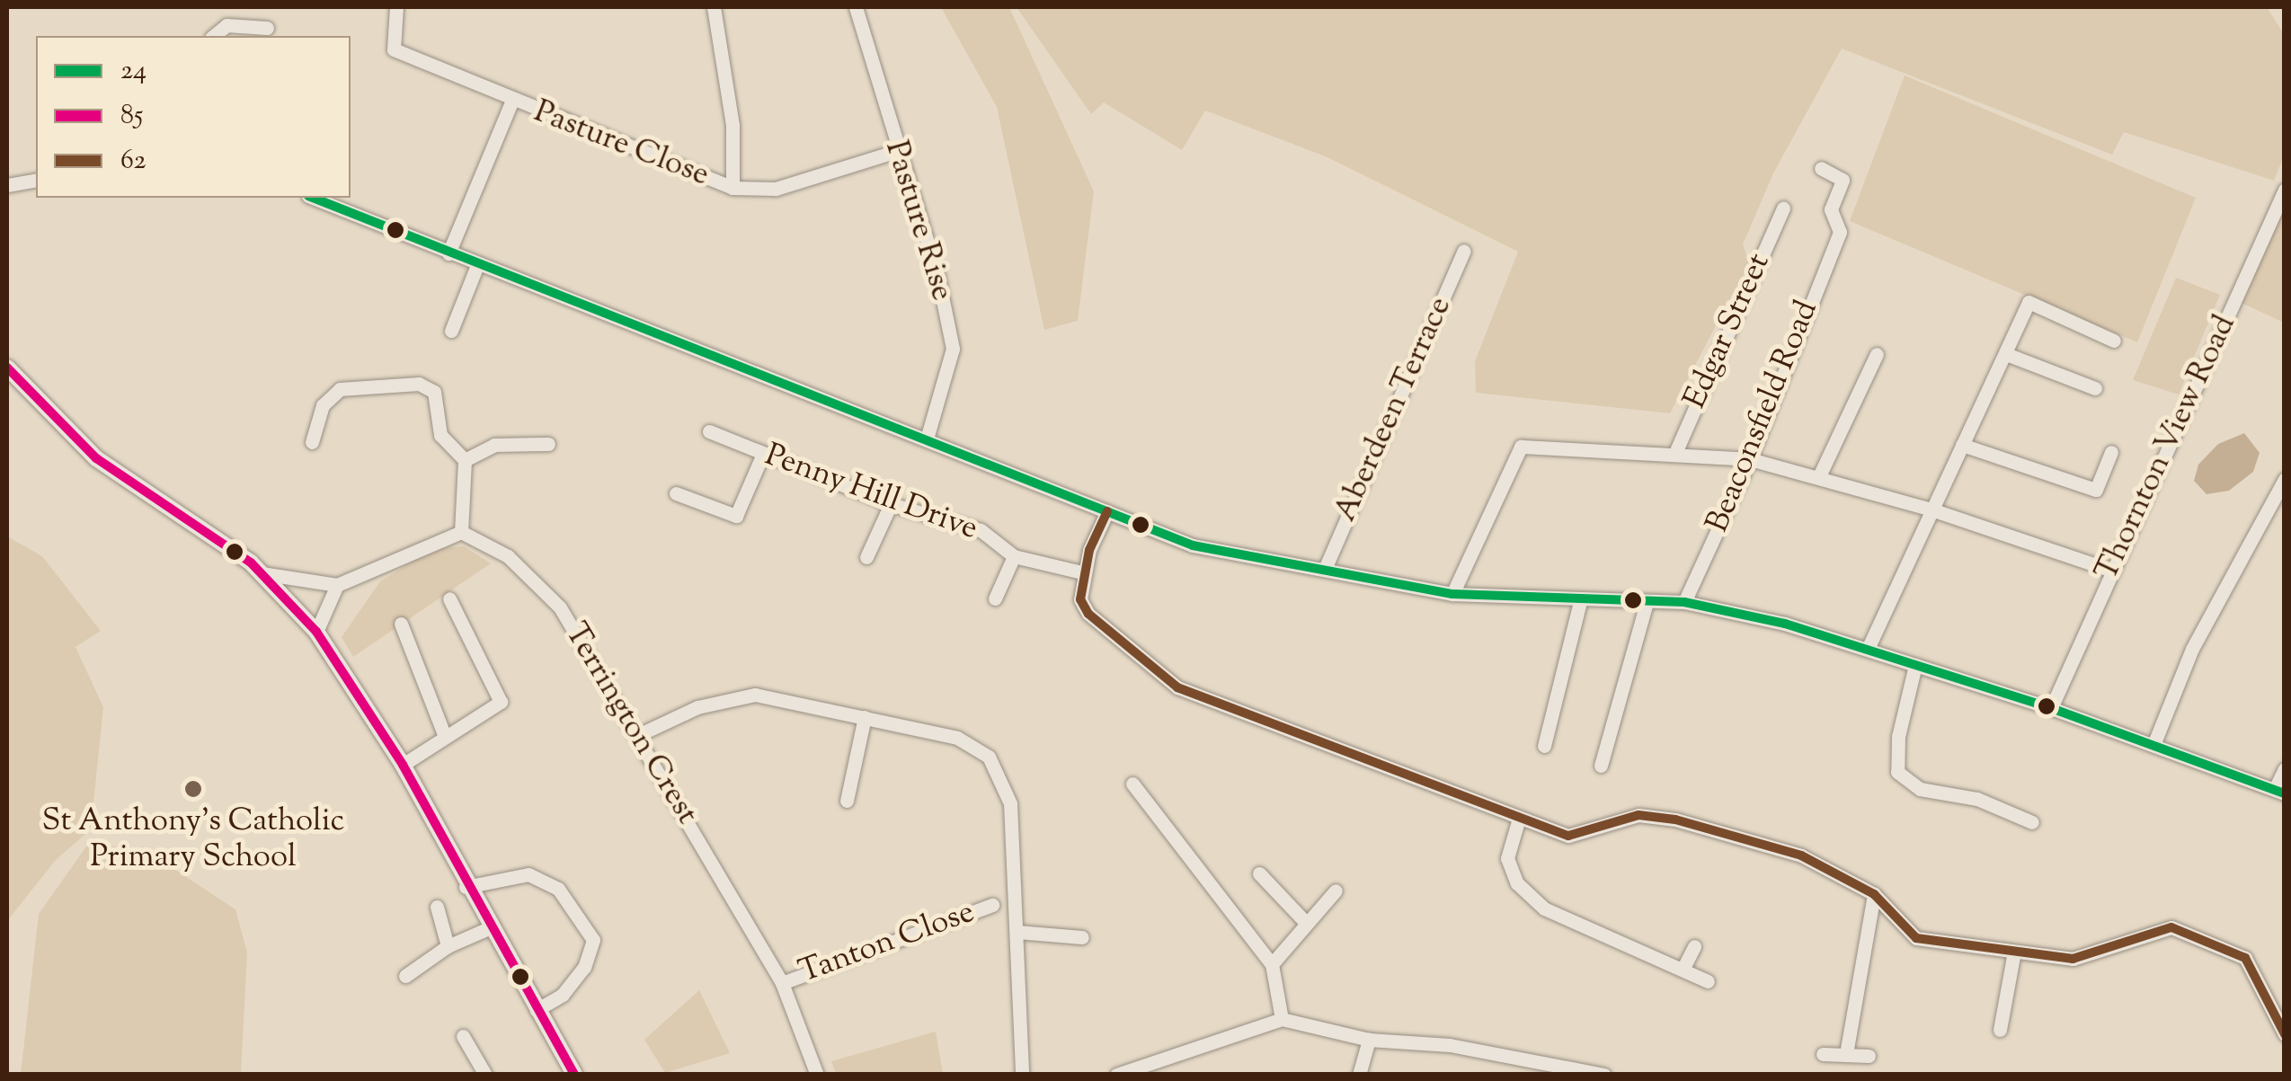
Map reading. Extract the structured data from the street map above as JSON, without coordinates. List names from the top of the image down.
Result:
{
  "streets": {
    "street": [
      "Pasture Close",
      "Pasture Rise",
      "Edgar Street",
      "Aberdeen Terrace",
      "Beaconsfield Road",
      "Thornton View Road",
      "Penny Hill Drive",
      "Terrington Crest",
      "Tanton Close"
    ]
  },
  "crossings": [
    ["Pasture Close", "Pasture Rise"],
    ["Terrington Crest", "Tanton Close"]
  ],
  "places": ["St Anthony's Catholic Primary School"],
  "lines": ["transit line 24", "transit line 85", "transit line 62"],
  "legend": ["24", "85", "62"]
}
